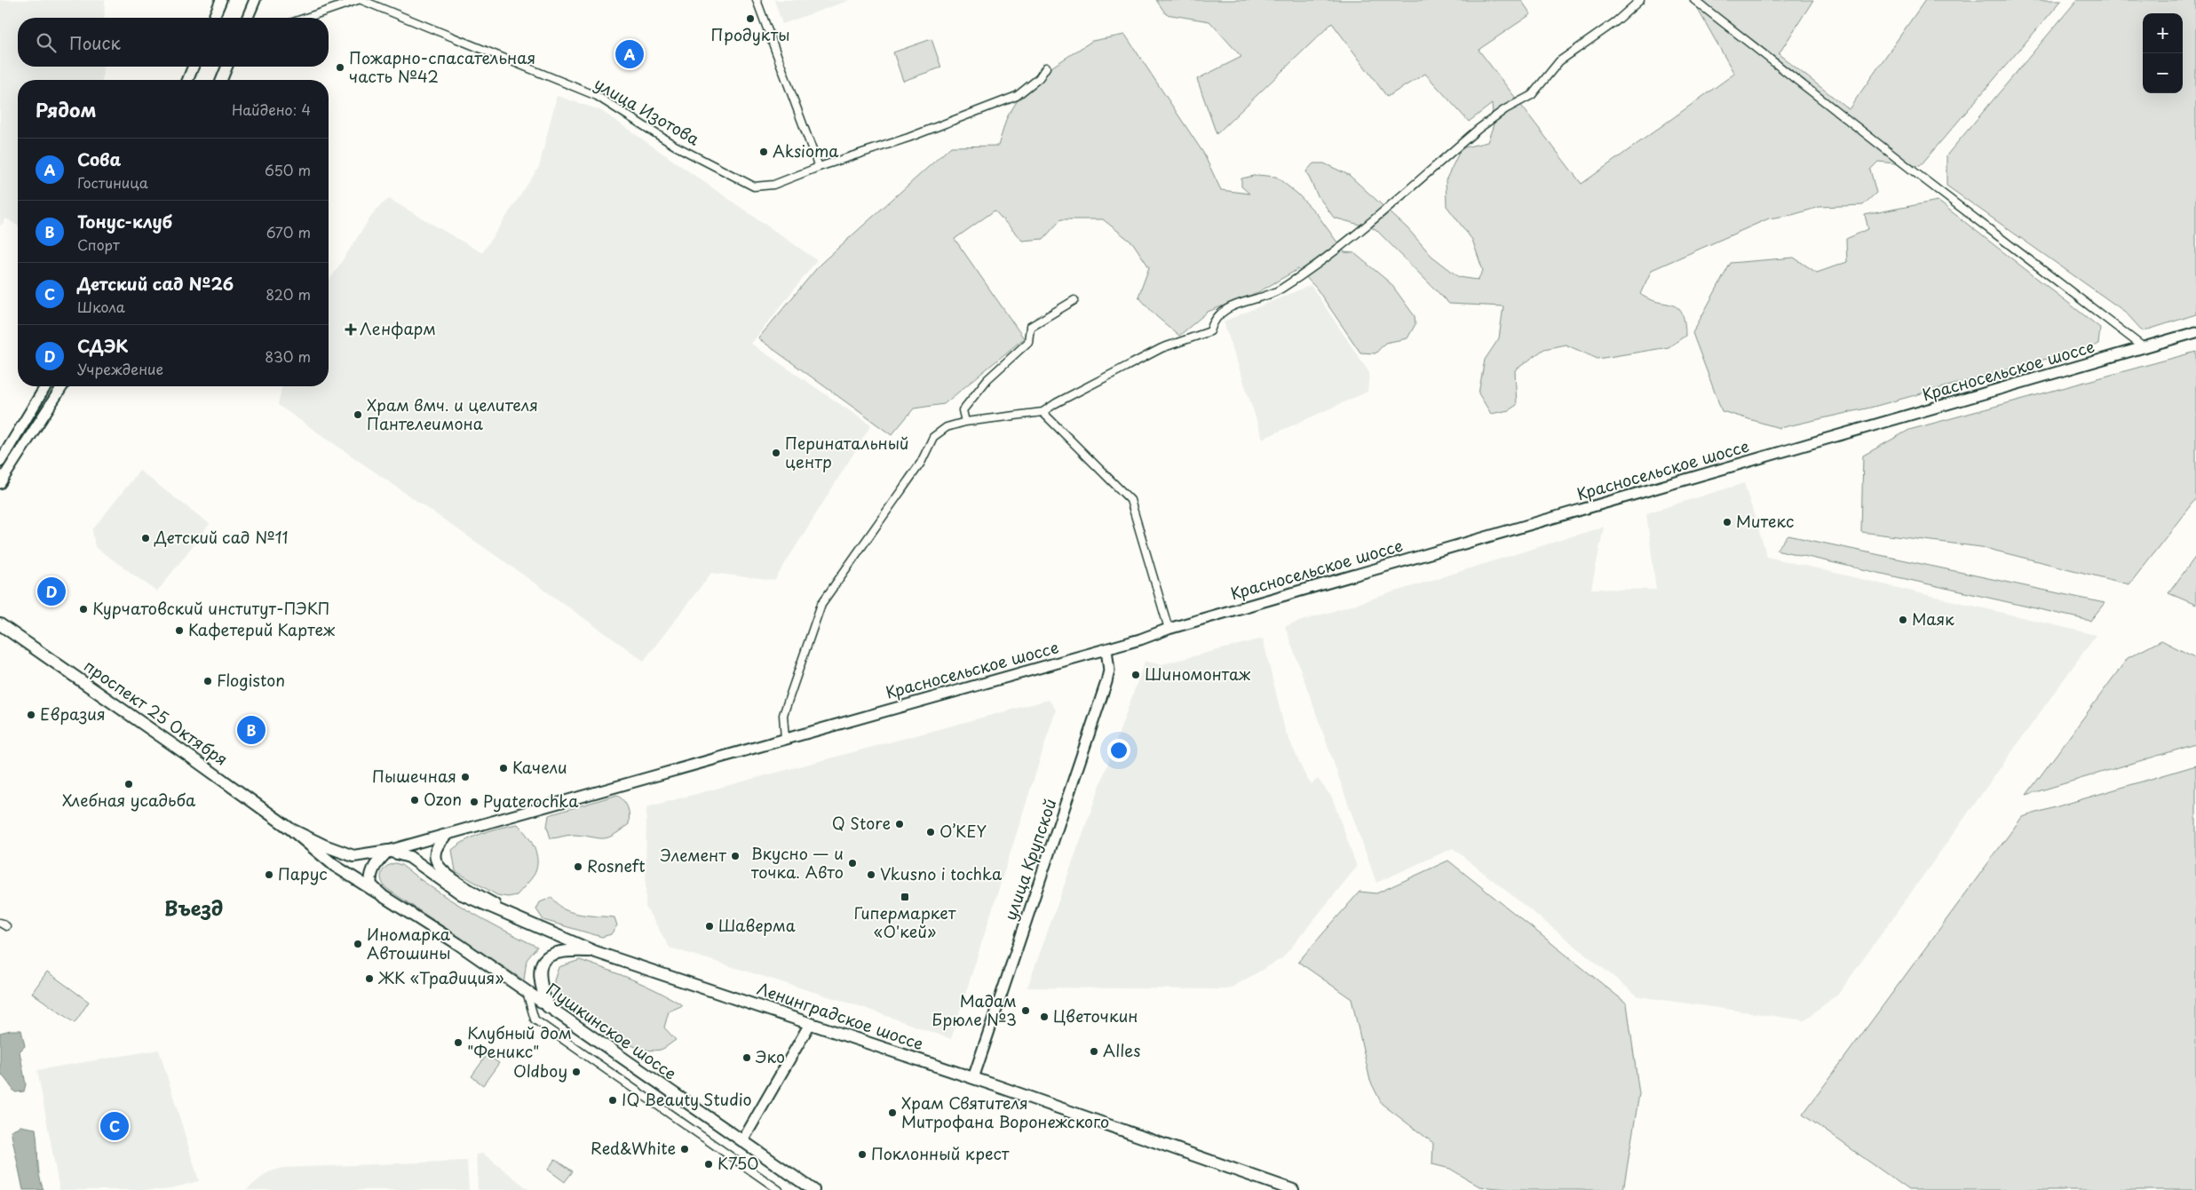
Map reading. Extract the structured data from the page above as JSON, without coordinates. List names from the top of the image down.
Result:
{
  "streets": {
    "main road": [
      "Красносельское шоссе",
      "проспект 25 Октября",
      "улица Крупской",
      "Ленинградское шоссе",
      "Пушкинское шоссе"
    ],
    "street": ["улица Изотова"]
  },
  "crossings": [
    ["Красносельское шоссе", "проспект 25 Октября"],
    ["Красносельское шоссе", "улица Крупской"],
    ["Красносельское шоссе", "Ленинградское шоссе"],
    ["проспект 25 Октября", "Ленинградское шоссе"],
    ["проспект 25 Октября", "Пушкинское шоссе"],
    ["улица Крупской", "Ленинградское шоссе"]
  ],
  "districts": ["Въезд"],
  "places": {
    "other": [
      "Продукты",
      "Пожарно-спасательная часть №42",
      "Aksioma",
      "Храм вмч. и целителя Пантелеимона",
      "Перинатальный центр",
      "Митекс",
      "Детский сад №11",
      "Курчатовский институт-ПЭКП",
      "Маяк",
      "Кафетерий Картеж",
      "Шиномонтаж",
      "Flogiston",
      "Евразия",
      "Качели",
      "Пышечная",
      "Хлебная усадьба",
      "Ozon",
      "Pyaterochka",
      "Q Store",
      "O’KEY",
      "Элемент",
      "Вкусно — и точка. Авто",
      "Rosneft",
      "Парус",
      "Vkusno i tochka",
      "Шаверма",
      "Иномарка Автошины",
      "ЖК «Традиция»",
      "Мадам Брюле №3",
      "Цветочкин",
      "Клубный дом \"Феникс\"",
      "Alles",
      "Эко",
      "Oldboy",
      "IQ Beauty Studio",
      "Храм Святителя Митрофана Воронежского",
      "Red&White",
      "Поклонный крест",
      "К750"
    ],
    "health": ["Ленфарм"],
    "transit": ["Гипермаркет «О'кей»"]
  },
  "page": {
    "map_buttons": ["+", "−"],
    "search": "Поиск",
    "pins": [
      "A",
      "D",
      "B",
      "C"
    ],
    "heading": ["Рядом", "Найдено: 4"],
    "list": [
      {
        "mark": "A",
        "name": "Сова",
        "note": "Гостиница",
        "value": "650 m"
      },
      {
        "mark": "B",
        "name": "Тонус-клуб",
        "note": "Спорт",
        "value": "670 m"
      },
      {
        "mark": "C",
        "name": "Детский сад №26",
        "note": "Школа",
        "value": "820 m"
      },
      {
        "mark": "D",
        "name": "СДЭК",
        "note": "Учреждение",
        "value": "830 m"
      }
    ]
  }
}
